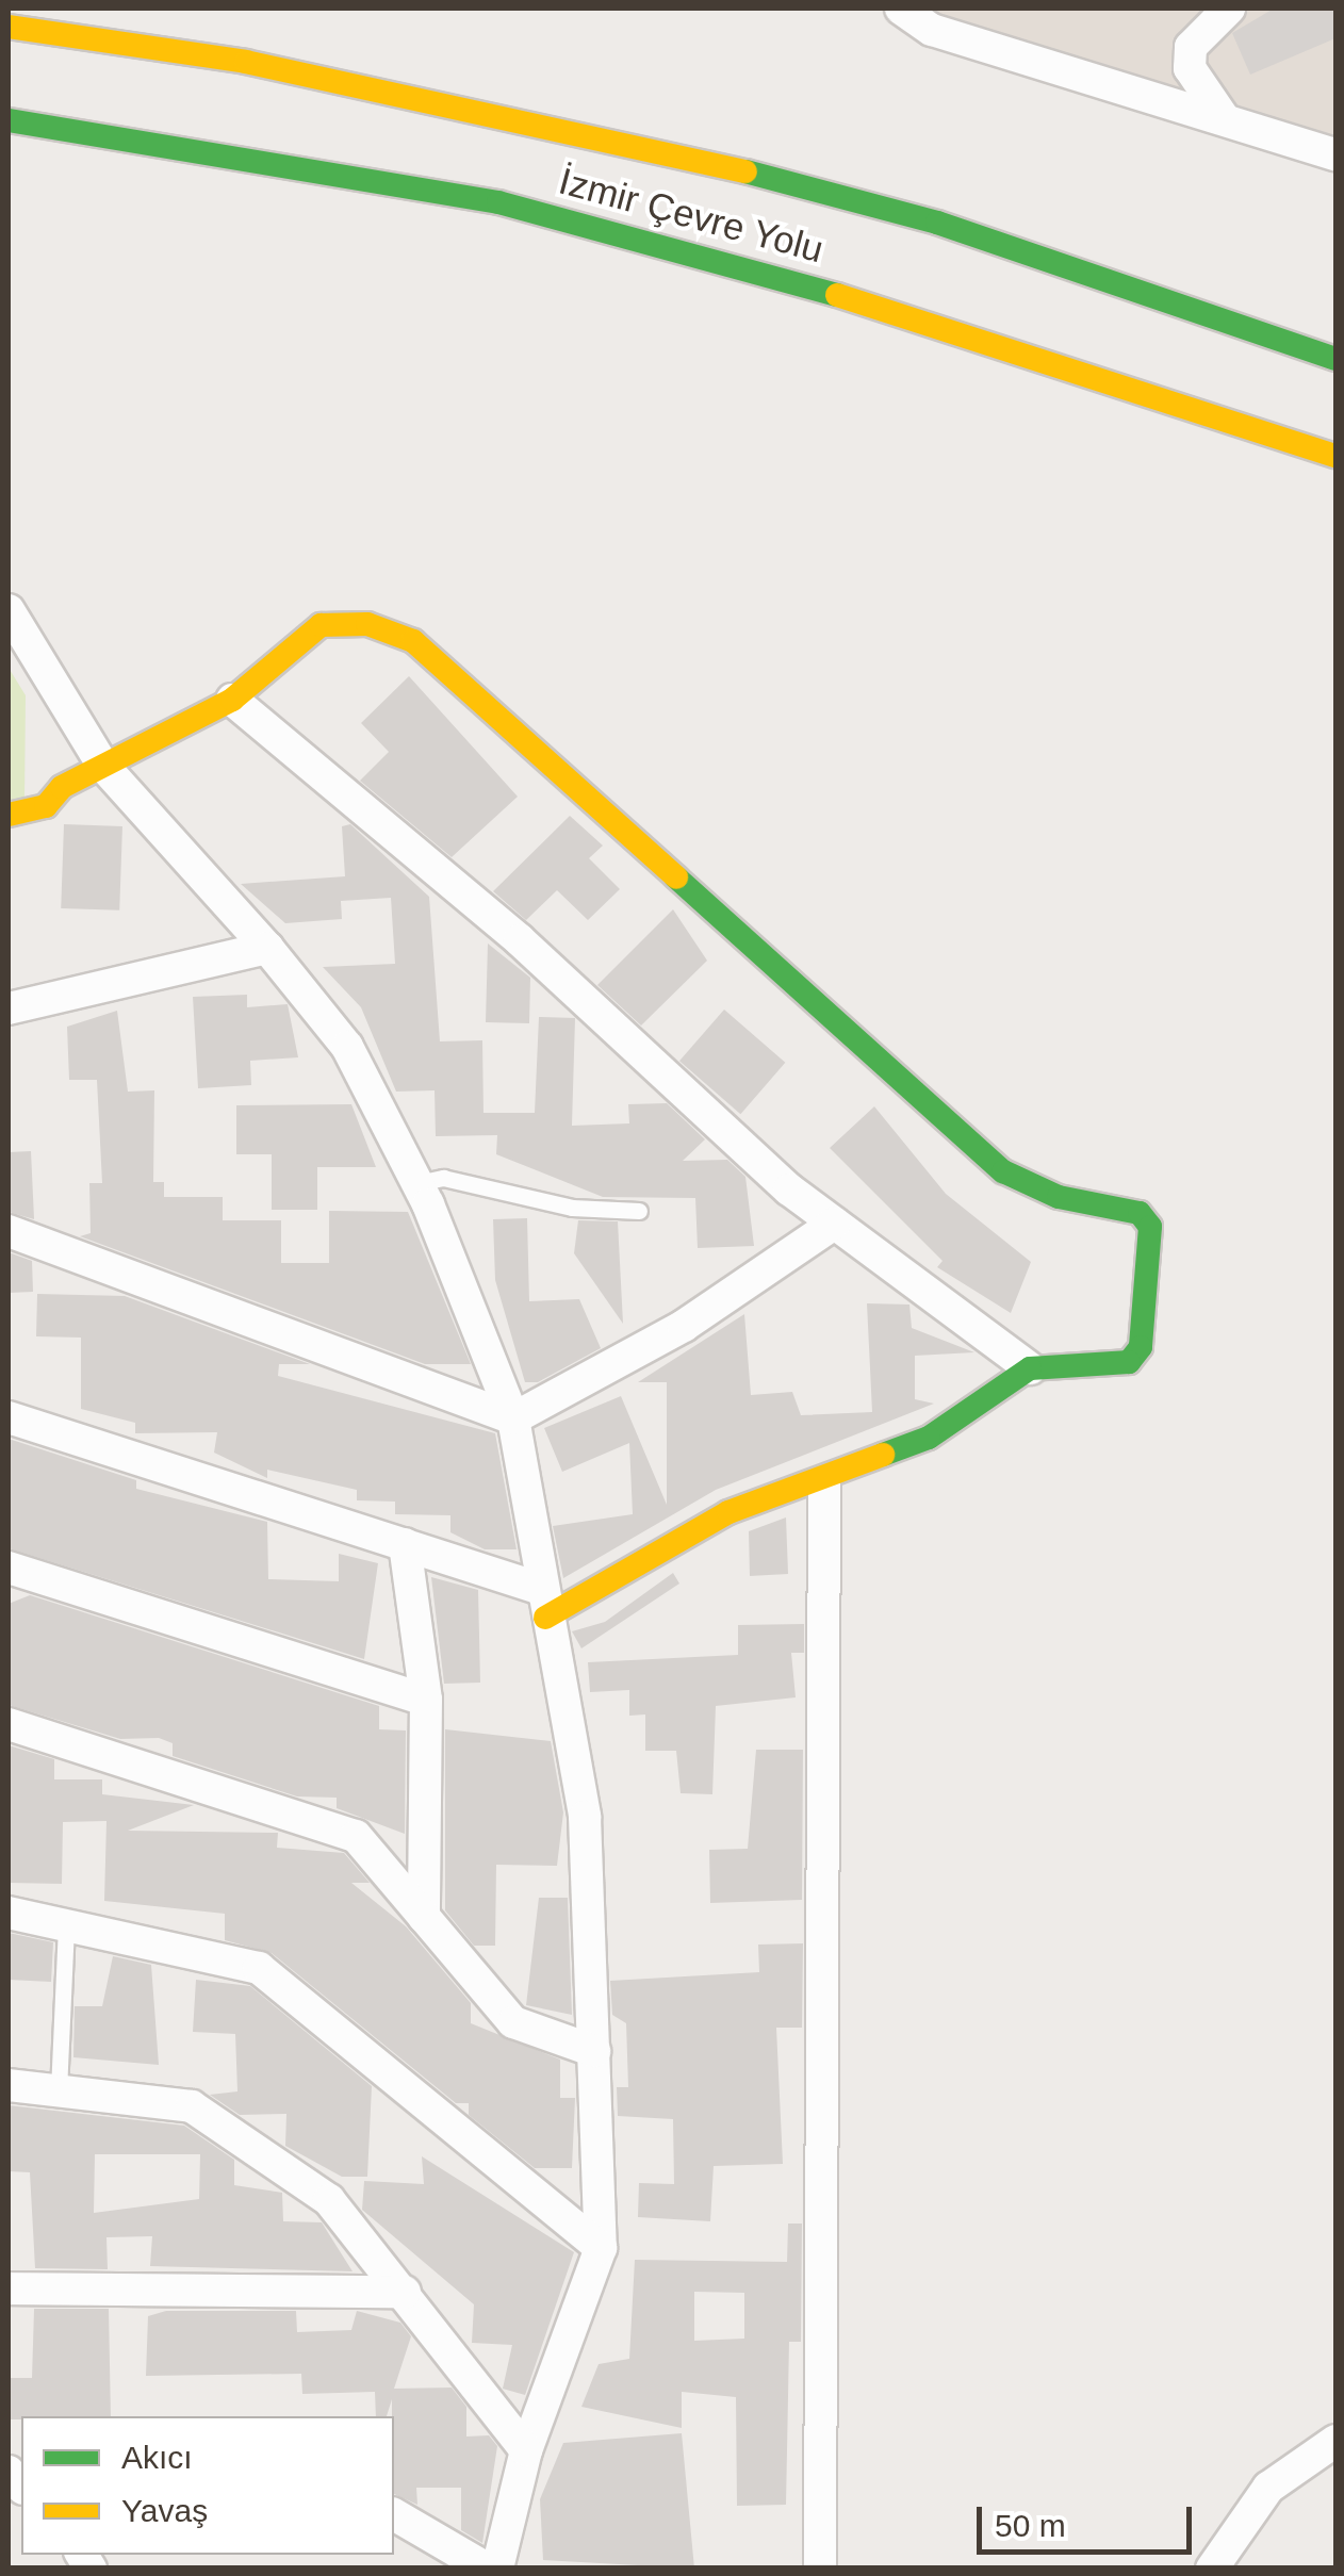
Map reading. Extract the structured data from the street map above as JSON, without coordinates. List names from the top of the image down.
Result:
{
  "streets": {
    "main road": ["İzmir Çevre Yolu"]
  },
  "legend": ["Akıcı", "Yavaş"],
  "scale_bar": "50 m"
}
